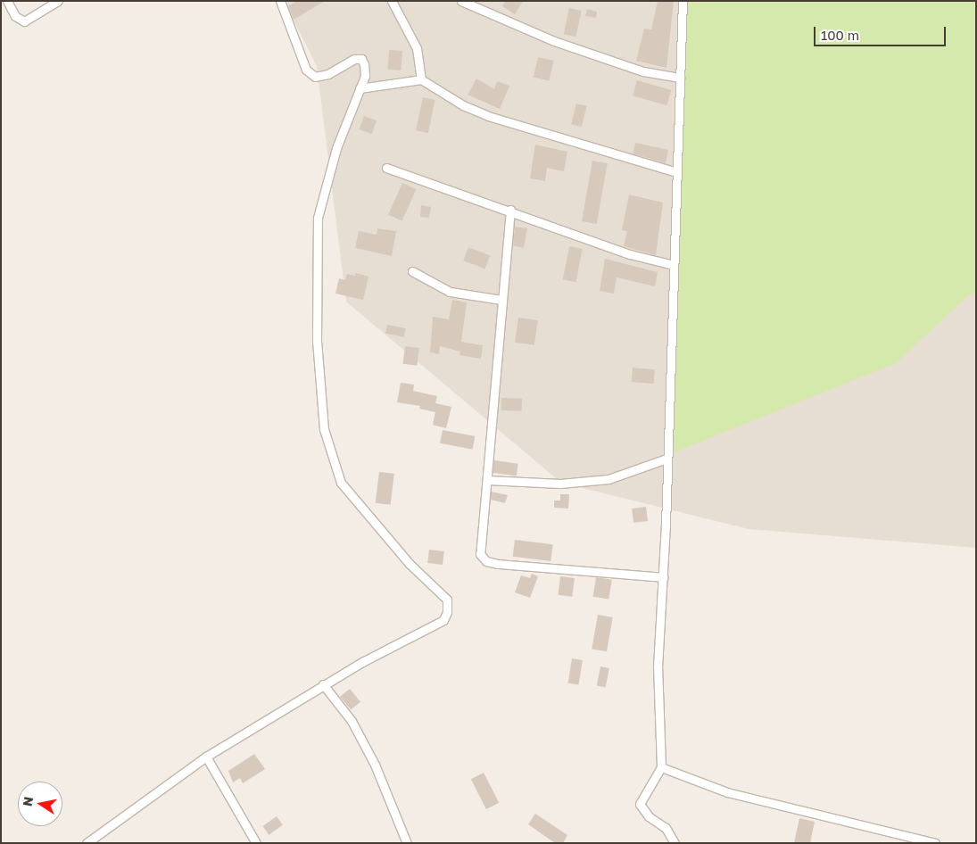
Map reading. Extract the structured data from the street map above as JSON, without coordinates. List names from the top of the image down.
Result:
{
  "scale_bar": "100 m",
  "north": "left"
}
